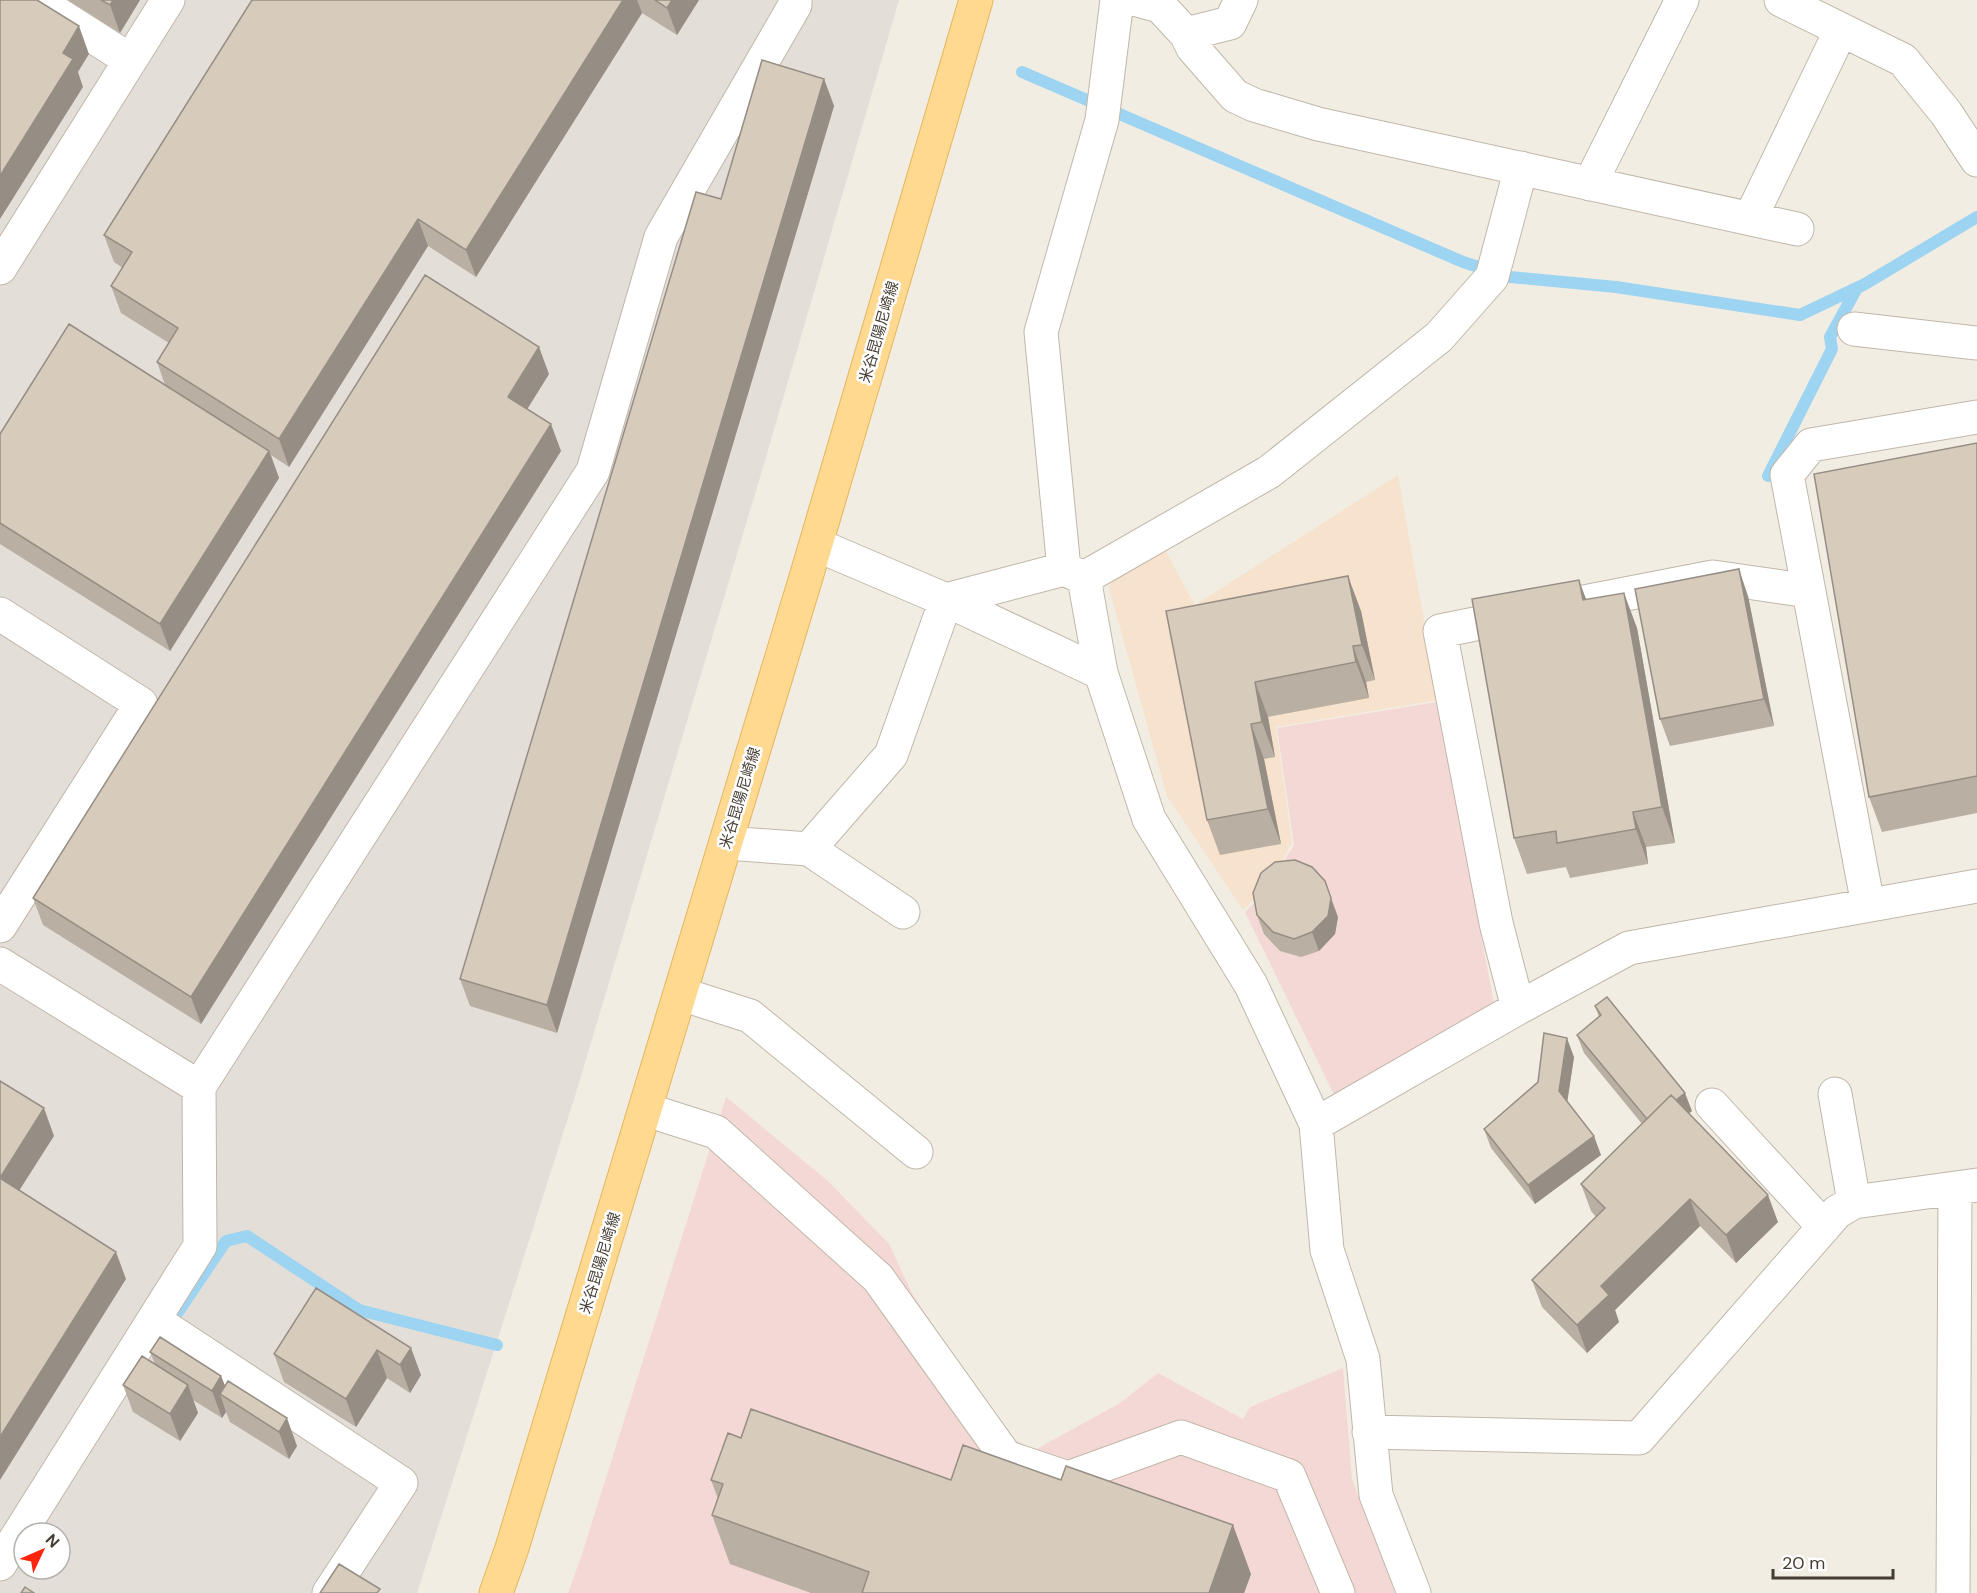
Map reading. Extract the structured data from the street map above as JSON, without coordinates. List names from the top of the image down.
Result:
{
  "streets": {
    "main road": ["米谷昆陽尼崎線"]
  },
  "scale_bar": "20 m",
  "north": "top right"
}
